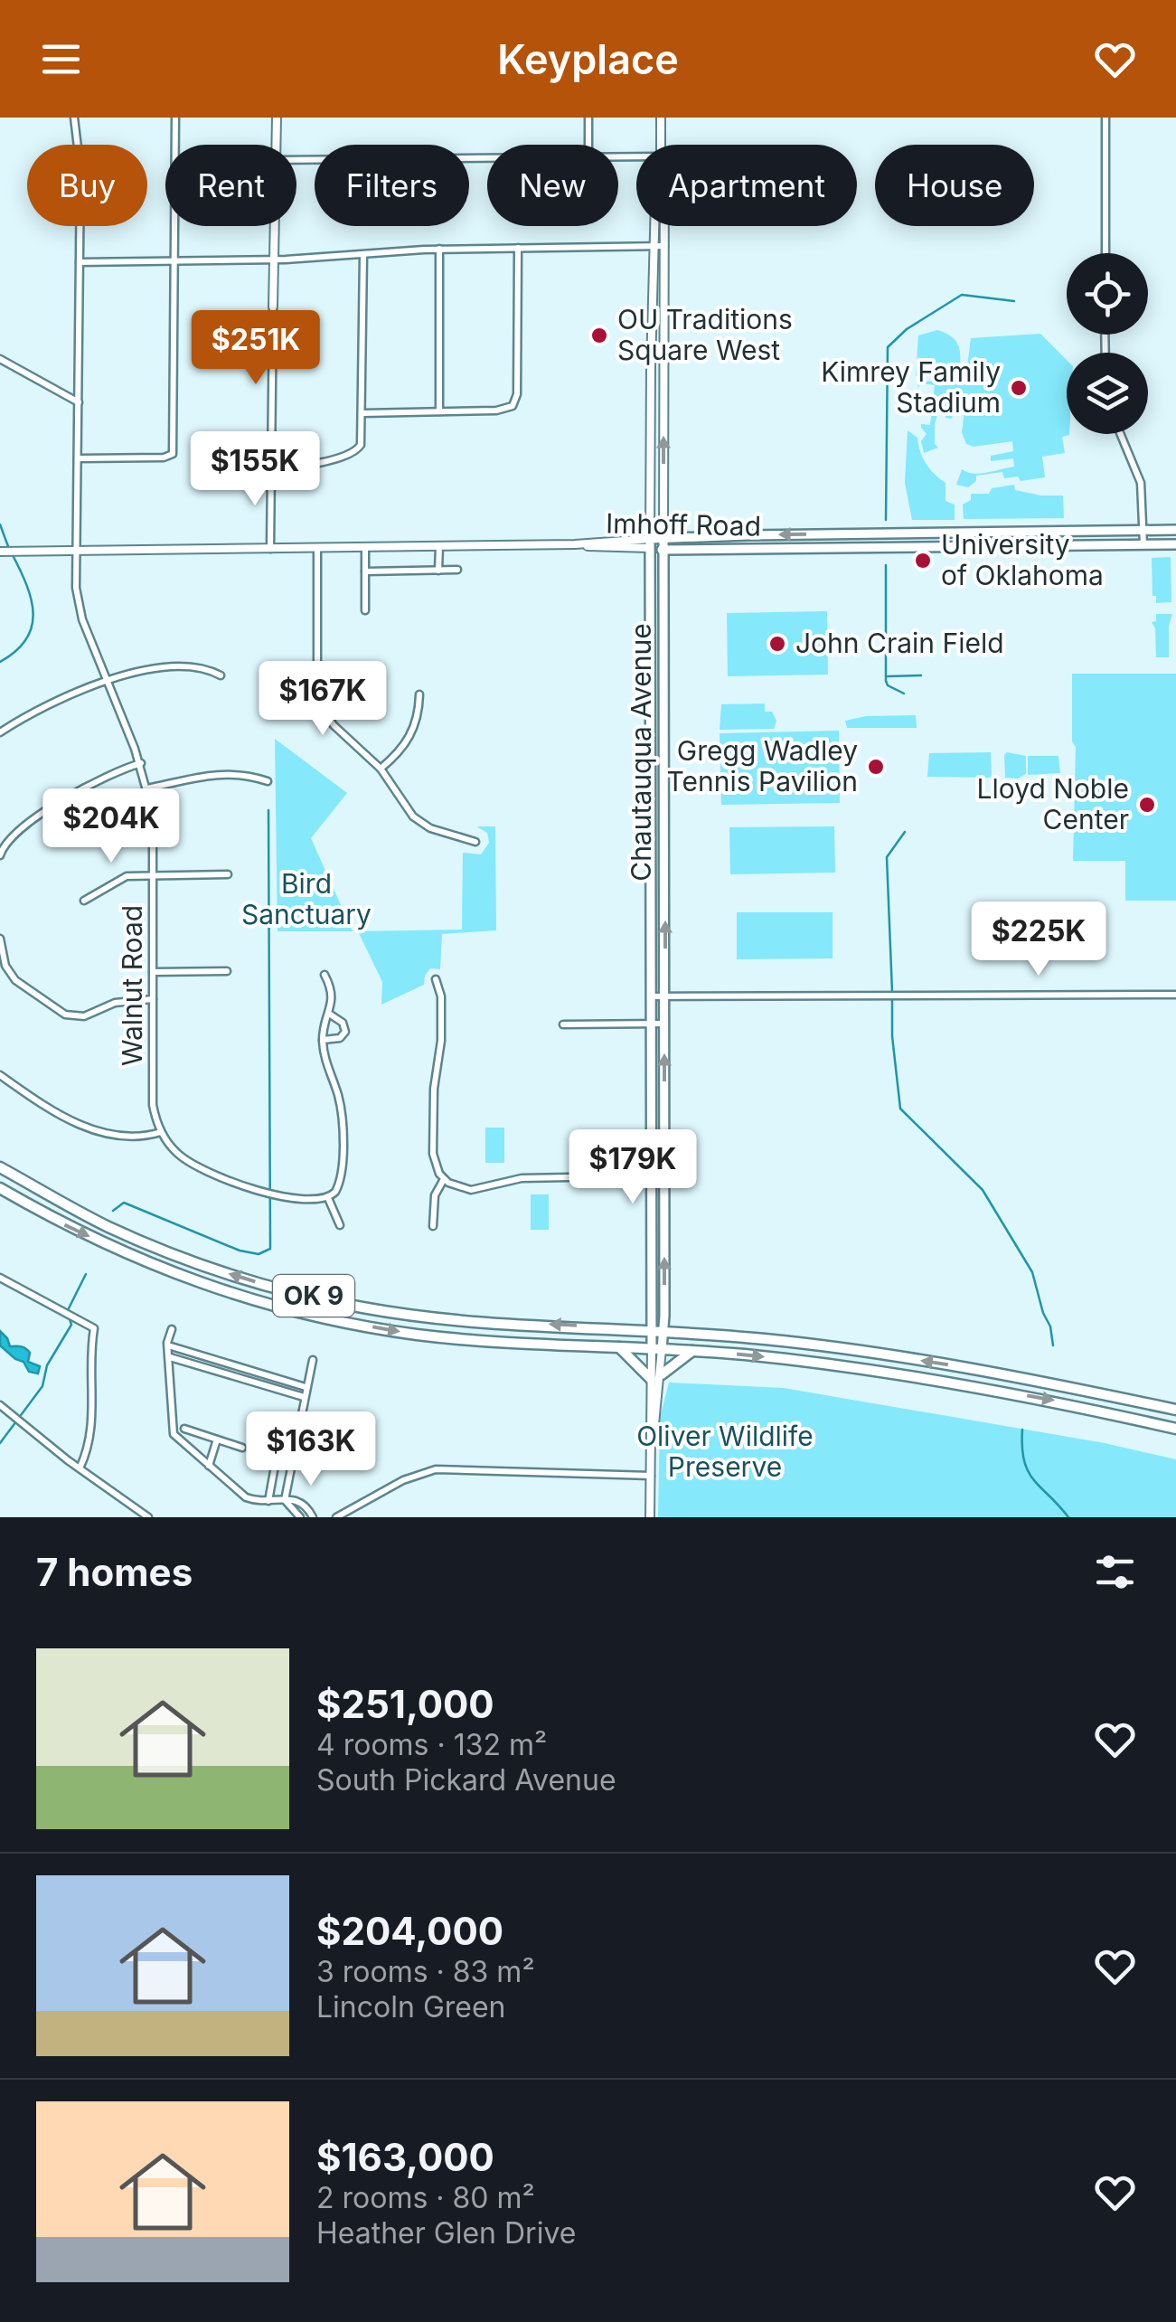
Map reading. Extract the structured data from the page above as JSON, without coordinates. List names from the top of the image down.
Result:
{
  "streets": {
    "highway": ["OK 9"],
    "main road": ["Imhoff Road", "Chautauqua Avenue"],
    "street": ["Walnut Road"]
  },
  "crossings": [
    ["Imhoff Road", "Chautauqua Avenue"],
    ["Imhoff Road", "Walnut Road"],
    ["Chautauqua Avenue", "OK 9"]
  ],
  "one_way": ["Chautauqua Avenue"],
  "parks": ["Bird Sanctuary", "Oliver Wildlife Preserve"],
  "places": [
    "OU Traditions Square West",
    "Kimrey Family Stadium",
    "University of Oklahoma",
    "John Crain Field",
    "Gregg Wadley Tennis Pavilion",
    "Lloyd Noble Center"
  ],
  "page": {
    "header": "Keyplace",
    "chip": [
      "Buy",
      "Rent",
      "Filters",
      "New",
      "Apartment",
      "House"
    ],
    "price": [
      "$251K",
      "$155K",
      "$167K",
      "$204K",
      "$225K",
      "$179K",
      "$163K"
    ],
    "heading": "7 homes",
    "list": [
      {
        "name": "$251,000",
        "note": "4 rooms · 132 m² · South Pickard Avenue"
      },
      {
        "name": "$204,000",
        "note": "3 rooms · 83 m² · Lincoln Green"
      },
      {
        "name": "$163,000",
        "note": "2 rooms · 80 m² · Heather Glen Drive"
      }
    ]
  }
}
